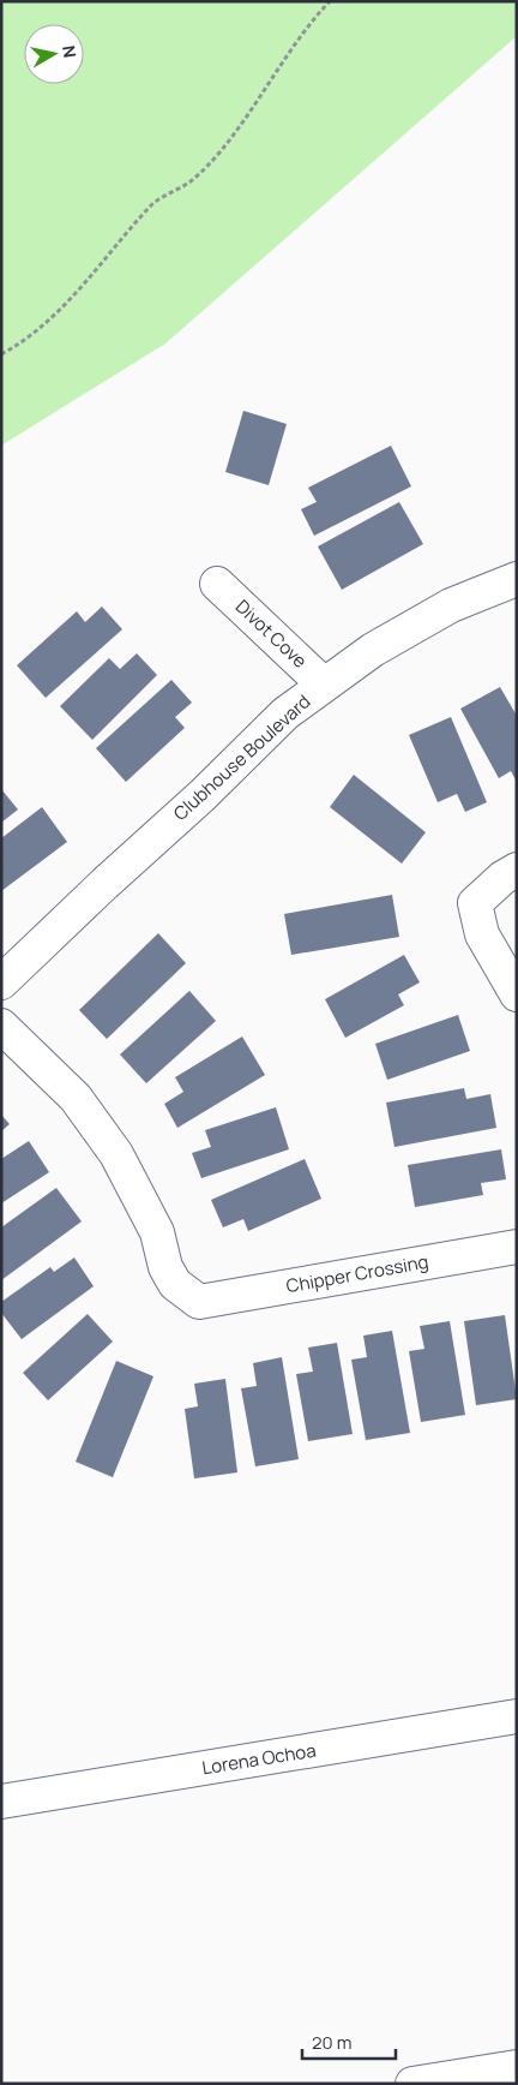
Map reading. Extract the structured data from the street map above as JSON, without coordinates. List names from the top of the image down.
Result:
{
  "streets": {
    "street": [
      "Divot Cove",
      "Clubhouse Boulevard",
      "Chipper Crossing",
      "Lorena Ochoa"
    ]
  },
  "crossings": [
    ["Divot Cove", "Clubhouse Boulevard"]
  ],
  "scale_bar": "20 m",
  "north": "right"
}
